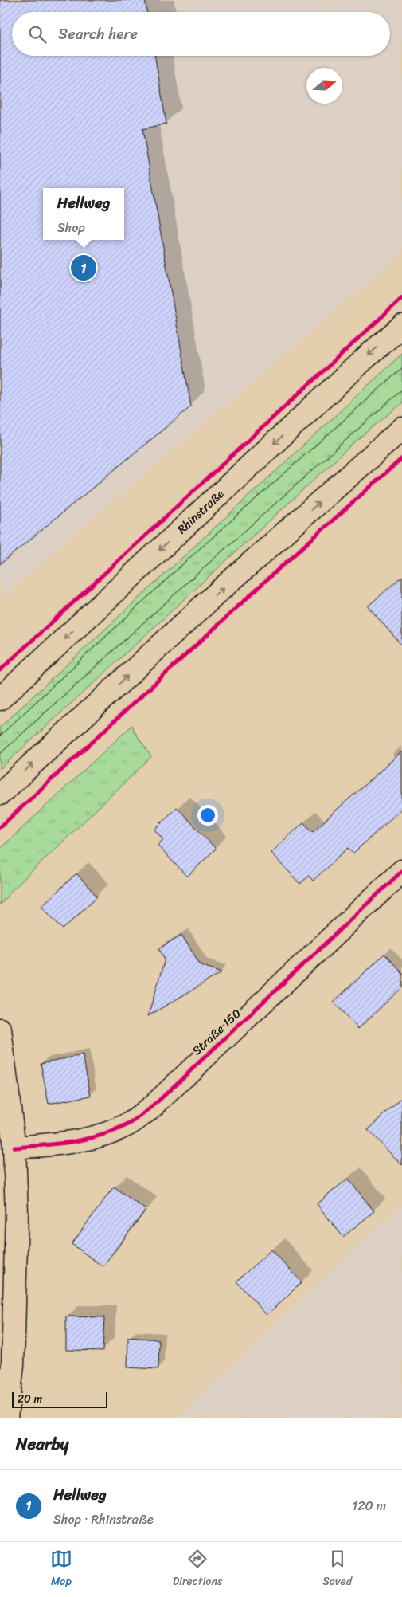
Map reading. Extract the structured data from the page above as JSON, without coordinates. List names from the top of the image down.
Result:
{
  "streets": {
    "main road": ["Rhinstraße", "Straße 150"]
  },
  "scale_bar": "20 m",
  "north": "right",
  "page": {
    "search": "Search here",
    "popup": ["Hellweg", "Shop"],
    "pins": "1",
    "scale": "20 m",
    "heading": "Nearby",
    "list": [
      {
        "mark": "1",
        "name": "Hellweg",
        "note": "Shop · Rhinstraße",
        "value": "120 m"
      }
    ],
    "nav": ["Map", "Directions", "Saved"]
  }
}
